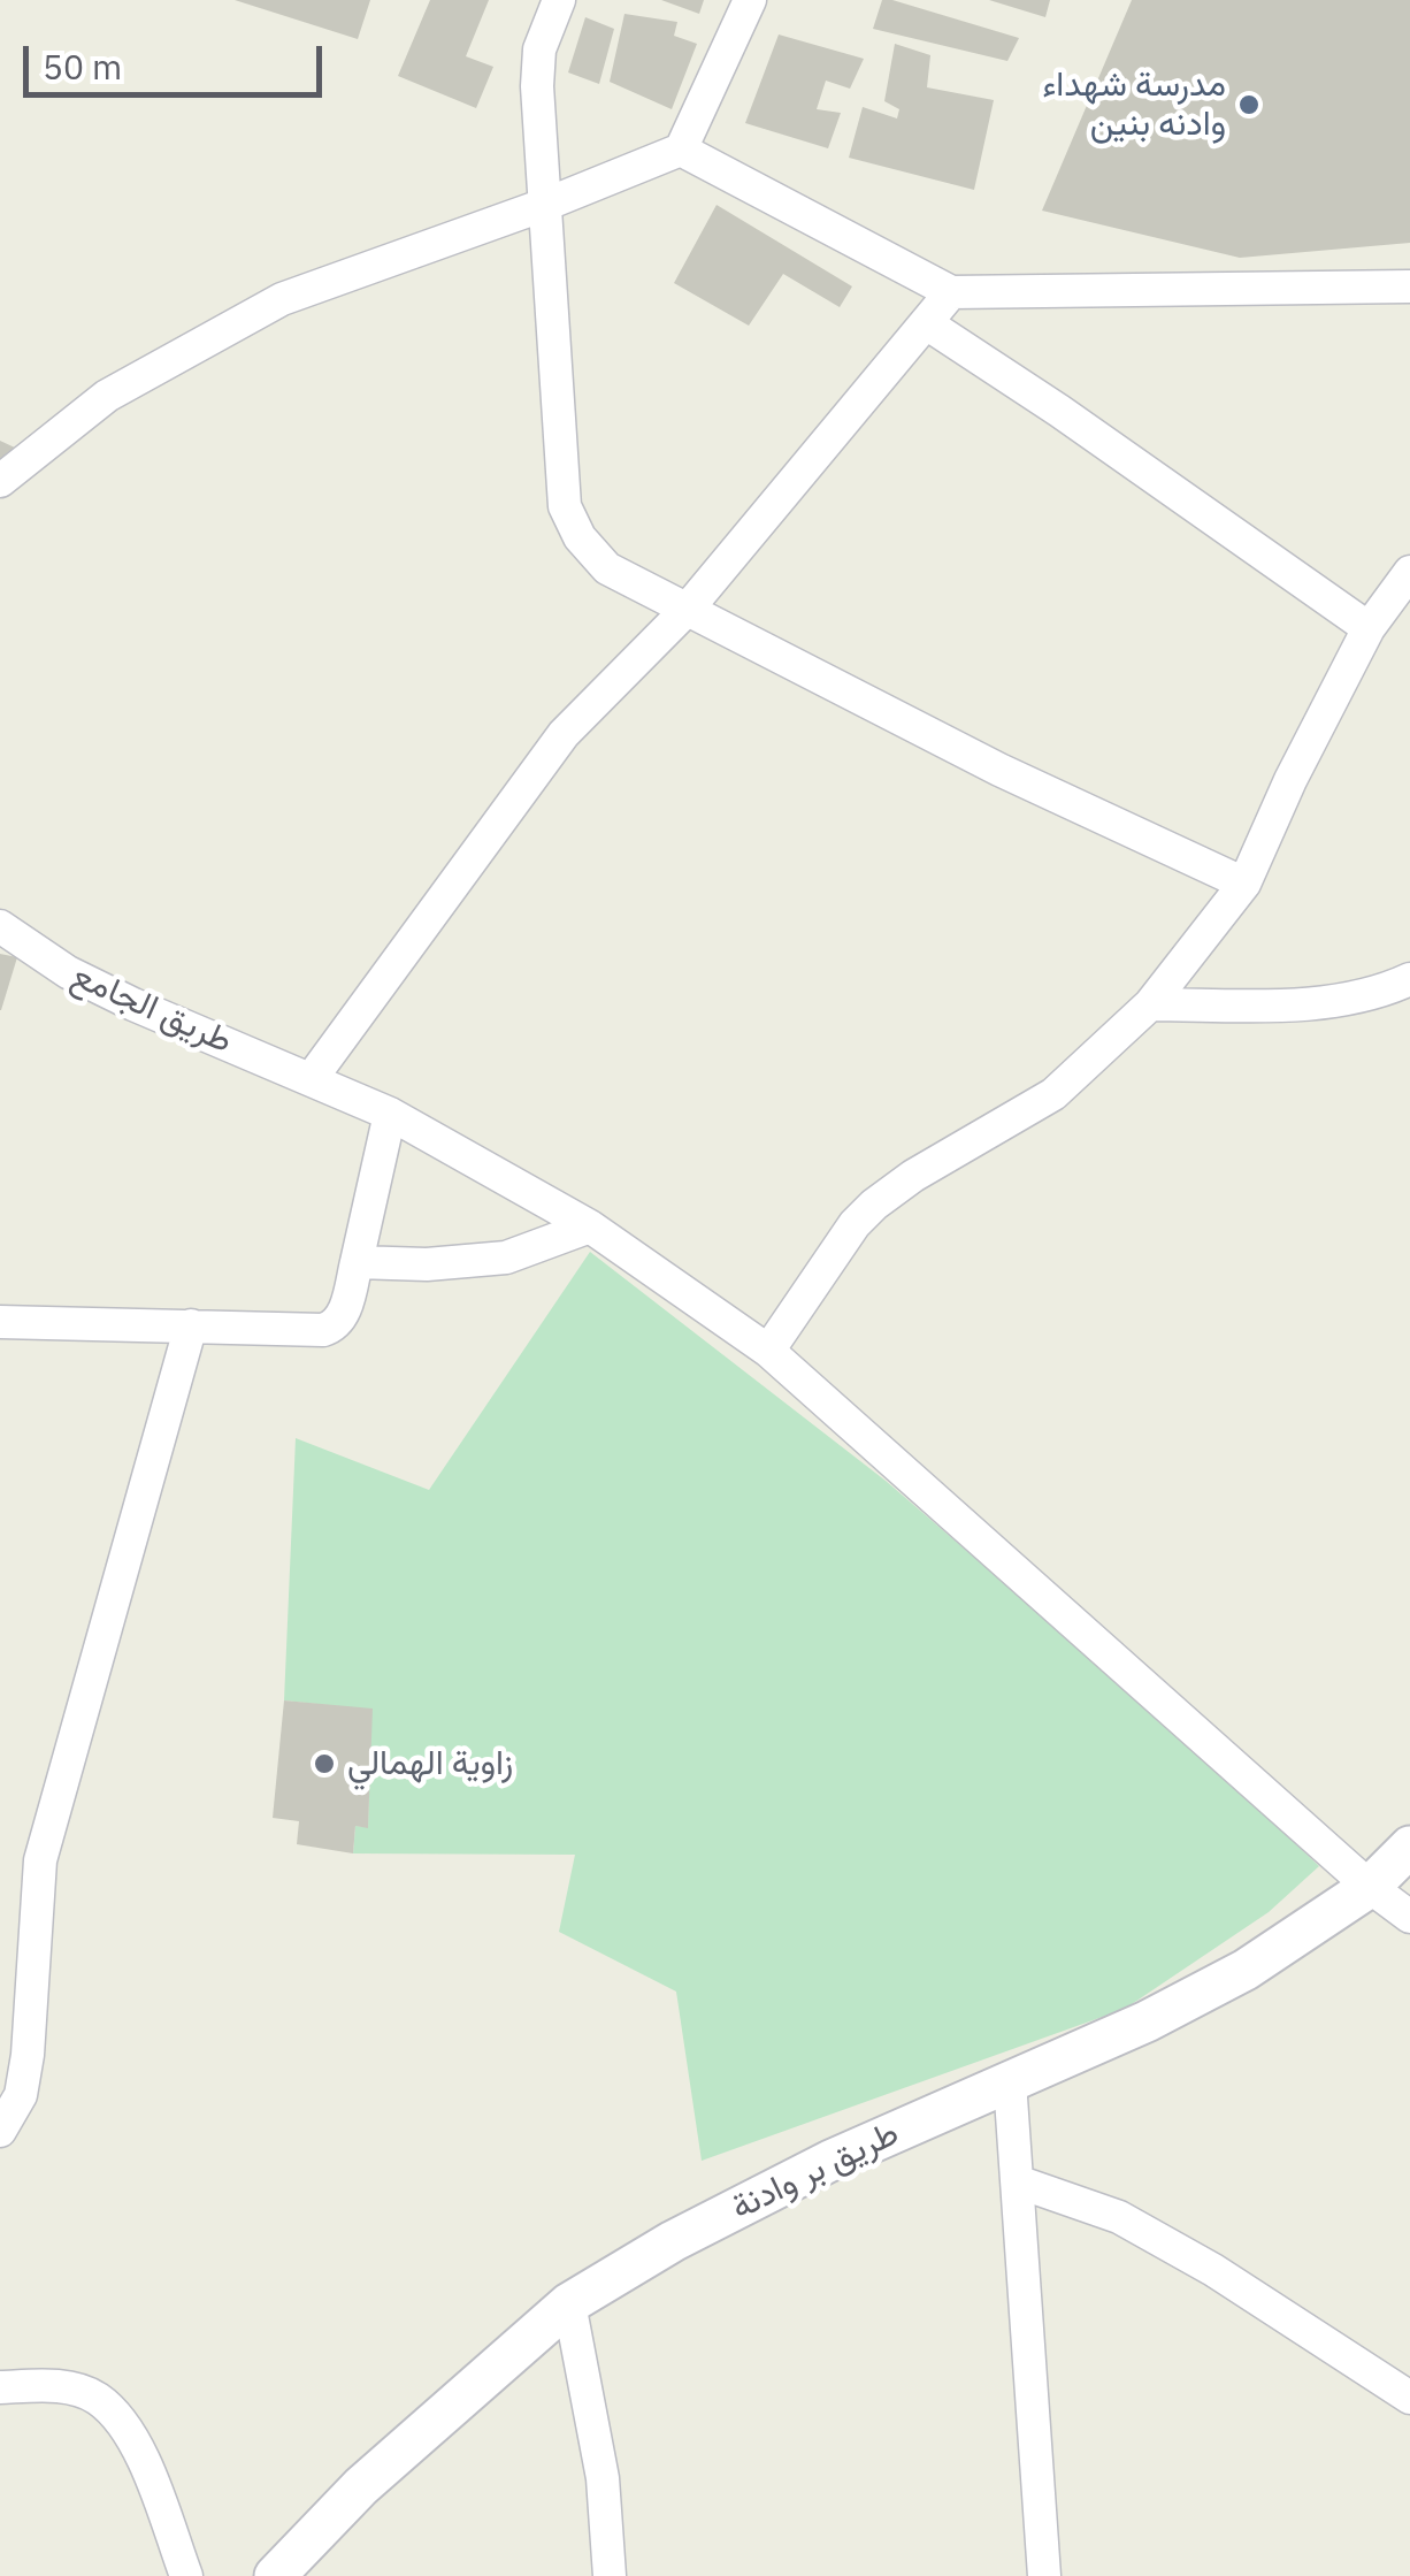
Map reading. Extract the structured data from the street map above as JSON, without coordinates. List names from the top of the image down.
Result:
{
  "streets": {
    "street": ["طريق الجامع", "طريق بر وادنة"]
  },
  "crossings": [
    ["طريق الجامع", "طريق بر وادنة"]
  ],
  "places": ["مدرسة شهداء وادنه بنين", "زاوية الهمالي"],
  "scale_bar": "50 m"
}
